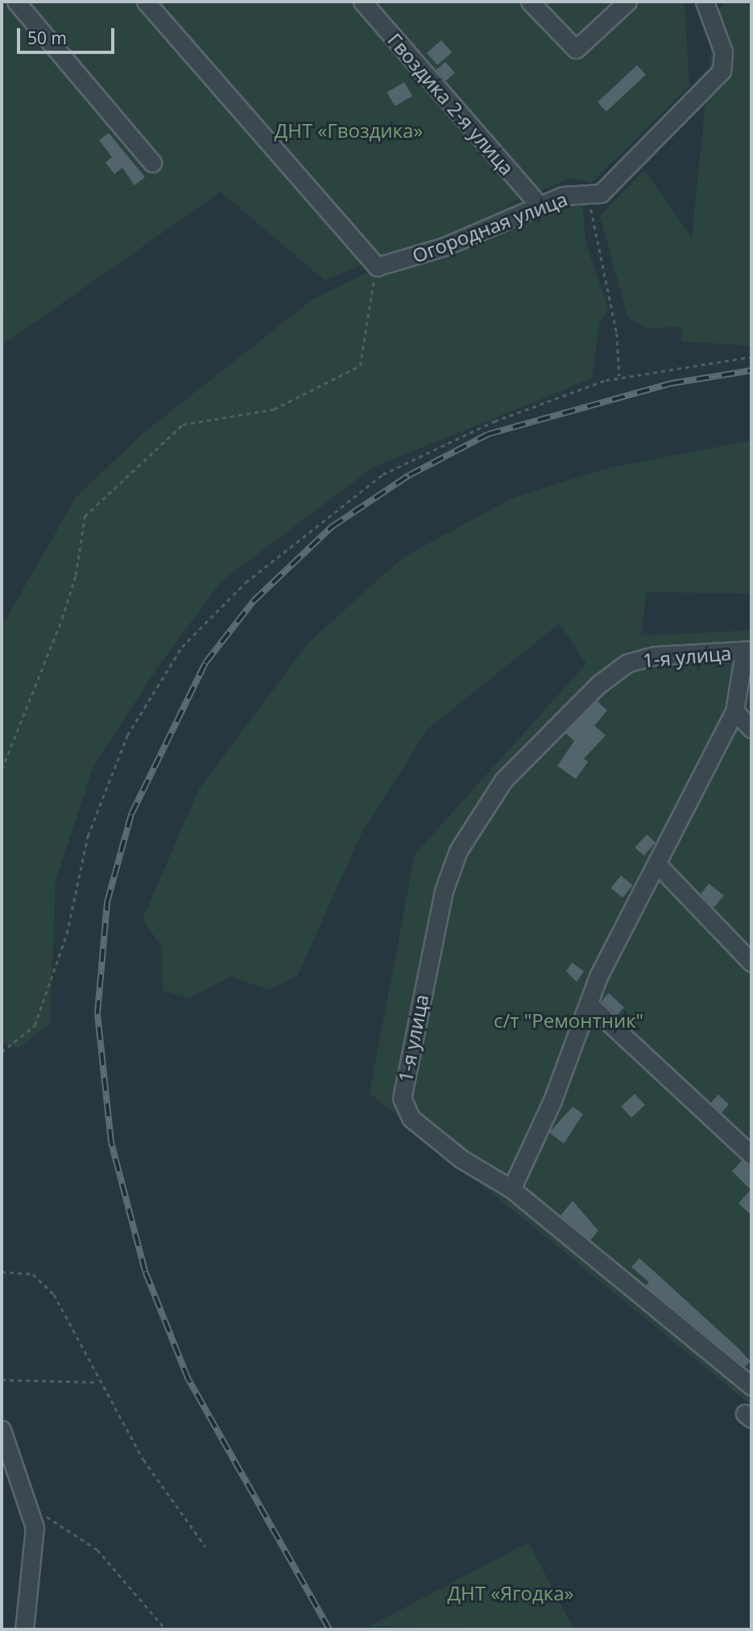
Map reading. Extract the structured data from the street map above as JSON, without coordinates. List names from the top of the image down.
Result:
{
  "streets": {
    "street": ["Гвоздика 2-я улица", "Огородная улица", "1-я улица"]
  },
  "crossings": [
    ["Гвоздика 2-я улица", "Огородная улица"]
  ],
  "parks": ["ДНТ «Гвоздика»", "с/т \"Ремонтник\"", "ДНТ «Ягодка»"],
  "scale_bar": "50 m"
}
